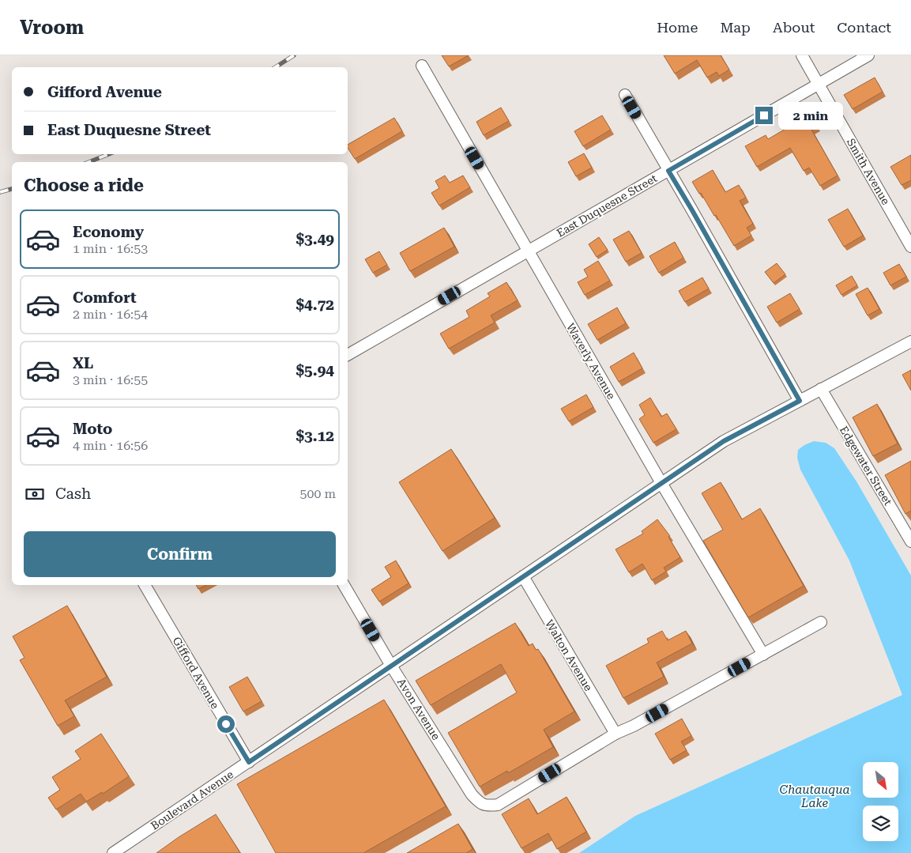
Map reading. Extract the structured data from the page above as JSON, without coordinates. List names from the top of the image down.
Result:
{
  "streets": {
    "street": [
      "Smith Avenue",
      "East Duquesne Street",
      "Waverly Avenue",
      "Edgewater Street",
      "Walton Avenue",
      "Gifford Avenue",
      "Avon Avenue",
      "Boulevard Avenue"
    ]
  },
  "crossings": [
    ["Smith Avenue", "East Duquesne Street"],
    ["East Duquesne Street", "Waverly Avenue"],
    ["Waverly Avenue", "Boulevard Avenue"],
    ["Edgewater Street", "Boulevard Avenue"],
    ["Walton Avenue", "Avon Avenue"],
    ["Walton Avenue", "Boulevard Avenue"],
    ["Gifford Avenue", "Boulevard Avenue"],
    ["Avon Avenue", "Boulevard Avenue"]
  ],
  "water": ["Chautauqua Lake"],
  "north": "bottom right",
  "page": {
    "header": "Vroom",
    "nav": [
      "Home",
      "Map",
      "About",
      "Contact"
    ],
    "banner": ["Gifford Avenue", "East Duquesne Street"],
    "bubble": "2 min",
    "heading": "Choose a ride",
    "list": [
      {
        "name": "Economy",
        "note": "1 min · 16:53",
        "value": "$3.49"
      },
      {
        "name": "Comfort",
        "note": "2 min · 16:54",
        "value": "$4.72"
      },
      {
        "name": "XL",
        "note": "3 min · 16:55",
        "value": "$5.94"
      },
      {
        "name": "Moto",
        "note": "4 min · 16:56",
        "value": "$3.12"
      }
    ],
    "pay": ["Cash", "500 m"],
    "buttons": "Confirm"
  }
}
